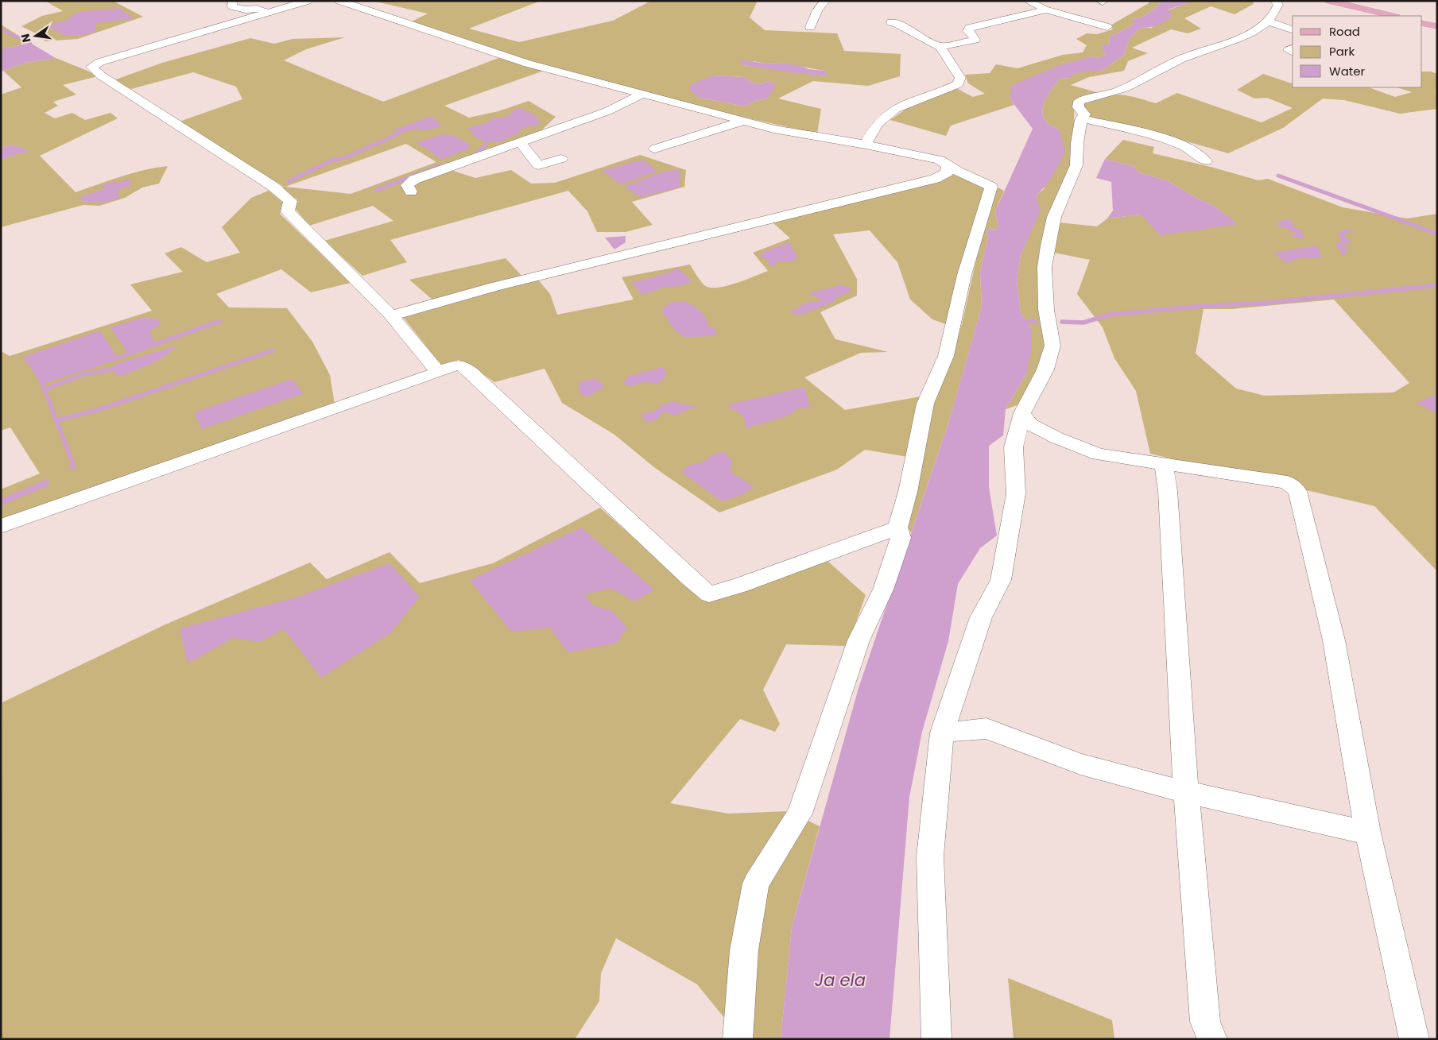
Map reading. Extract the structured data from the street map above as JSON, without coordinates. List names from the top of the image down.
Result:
{
  "water": ["Ja ela"],
  "legend": ["Road", "Park", "Water"],
  "north": "left"
}
